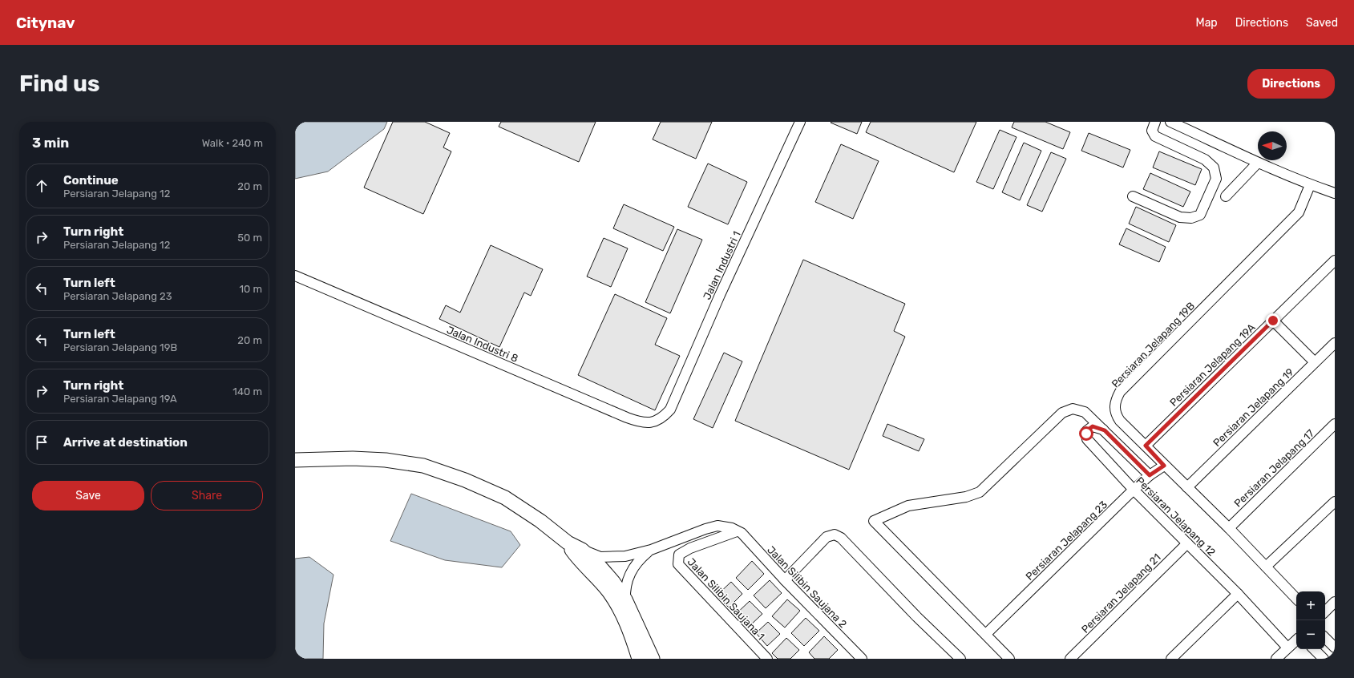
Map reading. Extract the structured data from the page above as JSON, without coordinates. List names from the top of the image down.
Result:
{
  "streets": {
    "street": [
      "Jalan Industri 1",
      "Jalan Industri 8",
      "Persiaran Jelapang 19B",
      "Persiaran Jelapang 19A",
      "Persiaran Jelapang 19",
      "Persiaran Jelapang 17",
      "Persiaran Jelapang 12",
      "Persiaran Jelapang 23",
      "Jalan Silibin Saujana 2",
      "Persiaran Jelapang 21",
      "Jalan Silibin Saujana 1"
    ]
  },
  "crossings": [
    ["Jalan Industri 1", "Jalan Industri 8"],
    ["Persiaran Jelapang 19B", "Persiaran Jelapang 19A"],
    ["Persiaran Jelapang 19B", "Persiaran Jelapang 19"],
    ["Persiaran Jelapang 19B", "Persiaran Jelapang 17"],
    ["Persiaran Jelapang 19B", "Persiaran Jelapang 23"],
    ["Persiaran Jelapang 12", "Persiaran Jelapang 23"],
    ["Persiaran Jelapang 12", "Persiaran Jelapang 21"],
    ["Jalan Silibin Saujana 2", "Jalan Silibin Saujana 1"]
  ],
  "north": "left",
  "page": {
    "header": "Citynav",
    "nav": ["Map", "Directions", "Saved"],
    "buttons": [
      "Directions",
      ["Save", "Share"]
    ],
    "title": "Find us",
    "heading": ["3 min", "Walk · 240 m"],
    "list": [
      ["Continue", "Persiaran Jelapang 12", "20 m"],
      ["Turn right", "Persiaran Jelapang 12", "50 m"],
      ["Turn left", "Persiaran Jelapang 23", "10 m"],
      ["Turn left", "Persiaran Jelapang 19B", "20 m"],
      ["Turn right", "Persiaran Jelapang 19A", "140 m"],
      "Arrive at destination"
    ],
    "map_buttons": ["+", "−"]
  }
}
